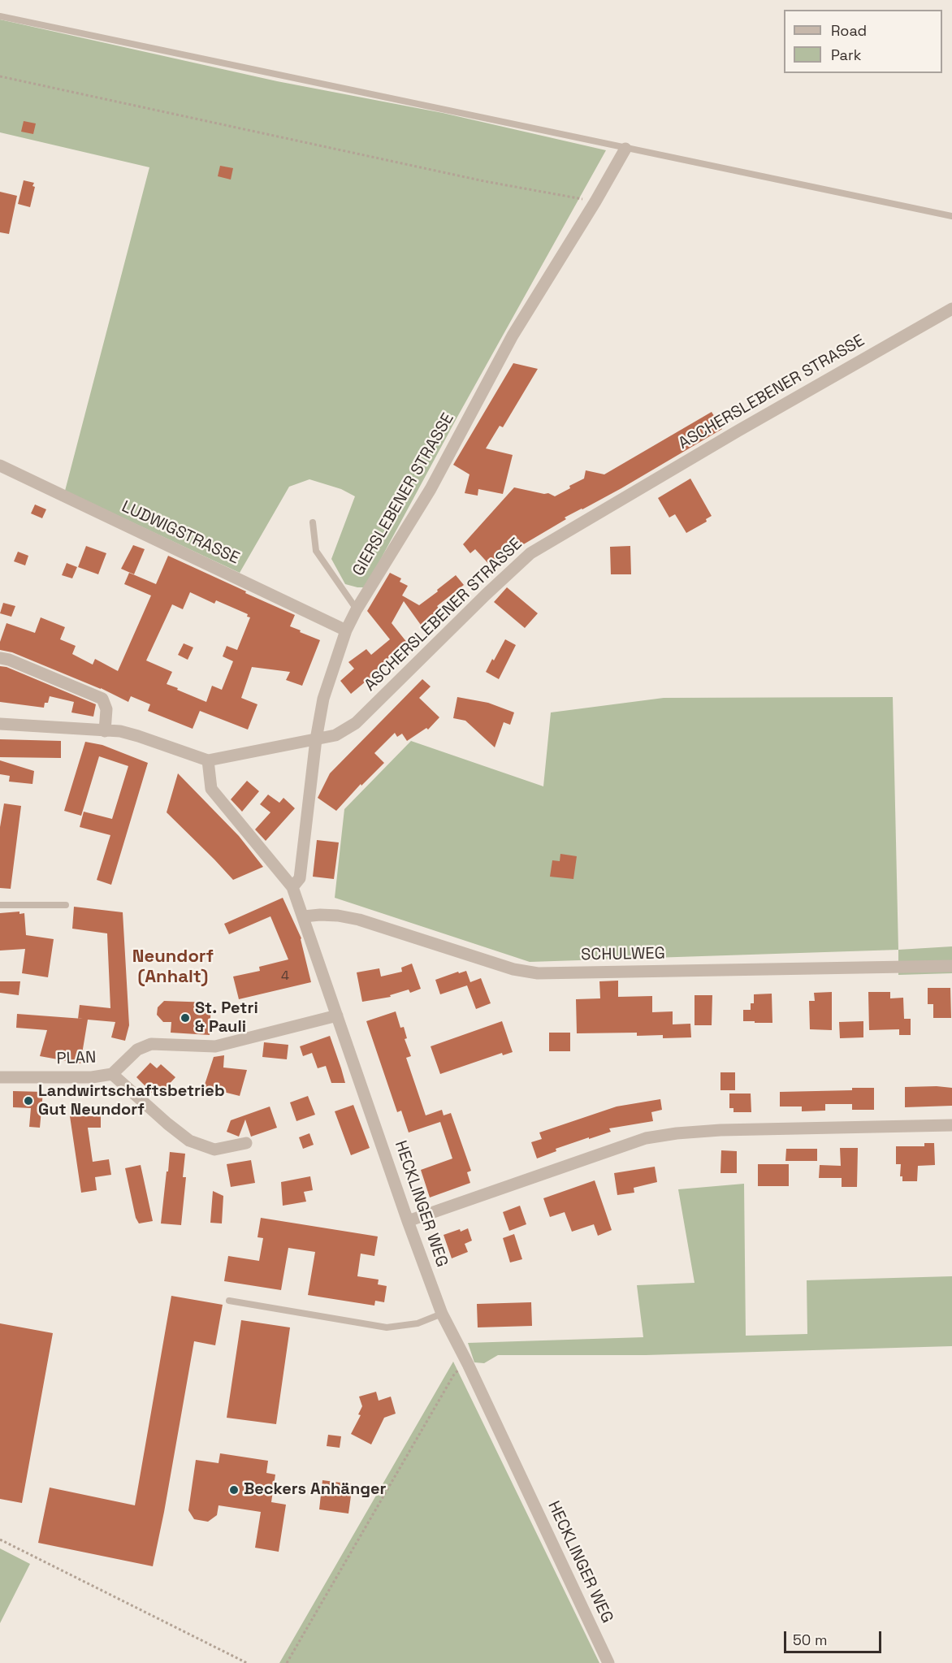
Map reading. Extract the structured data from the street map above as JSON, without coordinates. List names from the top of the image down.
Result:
{
  "streets": {
    "street": [
      "ASCHERSLEBENER STRASSE",
      "GIERSLEBENER STRASSE",
      "LUDWIGSTRASSE",
      "SCHULWEG",
      "PLAN",
      "HECKLINGER WEG"
    ]
  },
  "crossings": [
    ["ASCHERSLEBENER STRASSE", "GIERSLEBENER STRASSE"],
    ["ASCHERSLEBENER STRASSE", "HECKLINGER WEG"],
    ["GIERSLEBENER STRASSE", "LUDWIGSTRASSE"],
    ["GIERSLEBENER STRASSE", "HECKLINGER WEG"],
    ["SCHULWEG", "HECKLINGER WEG"],
    ["PLAN", "HECKLINGER WEG"]
  ],
  "districts": ["Neundorf (Anhalt)"],
  "places": ["St. Petri & Pauli", "Landwirtschaftsbetrieb Gut Neundorf", "Beckers Anhänger"],
  "house_numbers": ["4"],
  "legend": ["Road", "Park"],
  "scale_bar": "50 m"
}
